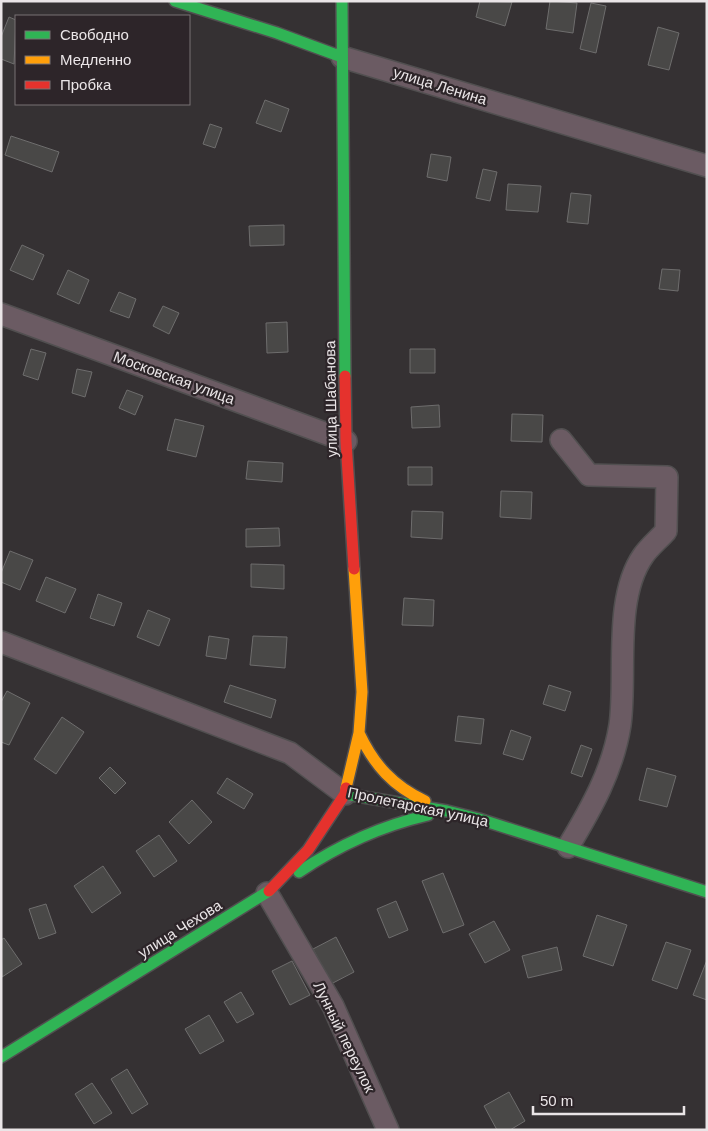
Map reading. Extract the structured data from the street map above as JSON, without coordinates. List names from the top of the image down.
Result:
{
  "streets": {
    "street": [
      "улица Ленина",
      "Московская улица",
      "улица Шабанова",
      "Пролетарская улица",
      "улица Чехова",
      "Лунный переулок"
    ]
  },
  "crossings": [
    ["улица Ленина", "улица Шабанова"],
    ["Московская улица", "улица Шабанова"],
    ["улица Шабанова", "Пролетарская улица"],
    ["улица Шабанова", "улица Чехова"],
    ["Пролетарская улица", "улица Чехова"],
    ["улица Чехова", "Лунный переулок"]
  ],
  "legend": ["Свободно", "Медленно", "Пробка"],
  "scale_bar": "50 m"
}
